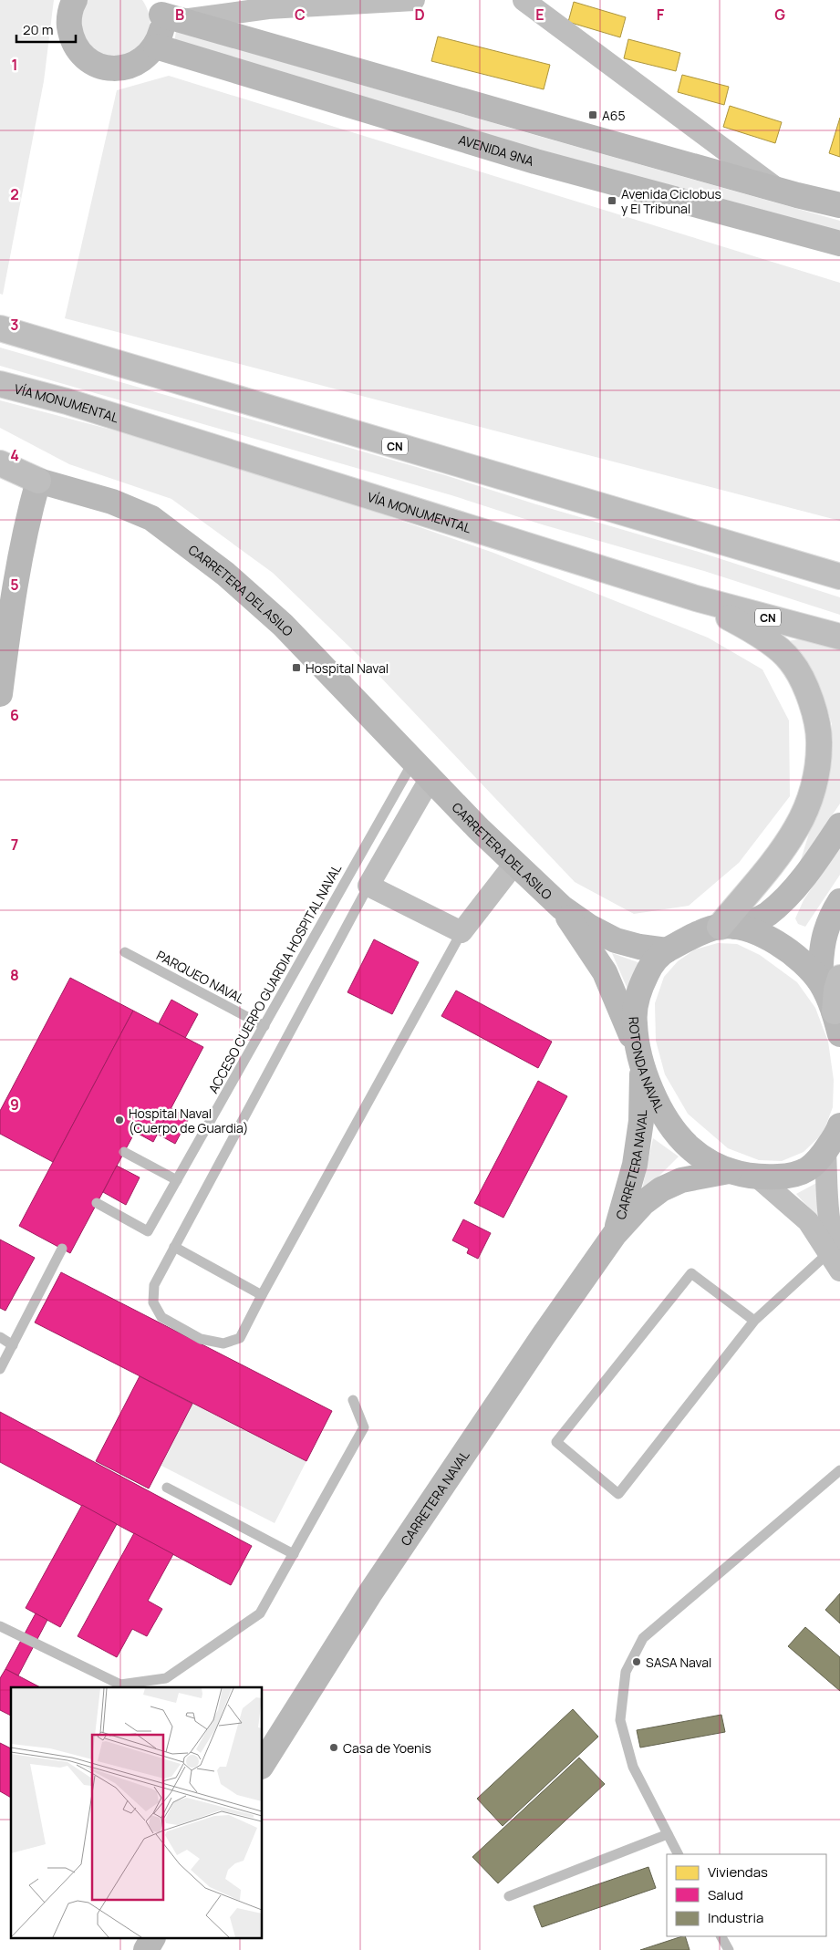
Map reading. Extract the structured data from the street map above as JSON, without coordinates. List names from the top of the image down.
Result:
{
  "streets": {
    "highway": ["VÍA MONUMENTAL", "CN"],
    "main road": [
      "AVENIDA 9NA",
      "CARRETERA DEL ASILO",
      "ROTONDA NAVAL",
      "CARRETERA NAVAL"
    ],
    "lane": ["PARQUEO NAVAL", "ACCESO CUERPO GUARDIA HOSPITAL NAVAL"]
  },
  "crossings": [
    ["CARRETERA DEL ASILO", "ACCESO CUERPO GUARDIA HOSPITAL NAVAL"],
    ["CARRETERA DEL ASILO", "ROTONDA NAVAL"],
    ["CARRETERA DEL ASILO", "CARRETERA NAVAL"],
    ["PARQUEO NAVAL", "ACCESO CUERPO GUARDIA HOSPITAL NAVAL"],
    ["ROTONDA NAVAL", "CARRETERA NAVAL"]
  ],
  "places": {
    "transit": ["A65", "Avenida Ciclobus y El Tribunal", "Hospital Naval"],
    "other": ["Hospital Naval (Cuerpo de Guardia)", "SASA Naval", "Casa de Yoenis"]
  },
  "legend": ["Viviendas", "Salud", "Industria"],
  "scale_bar": "20 m",
  "grid": {
    "columns": [
      "B",
      "C",
      "D",
      "E",
      "F",
      "G"
    ],
    "rows": [
      "1",
      "2",
      "3",
      "4",
      "5",
      "6",
      "7",
      "8",
      "9"
    ]
  }
}
